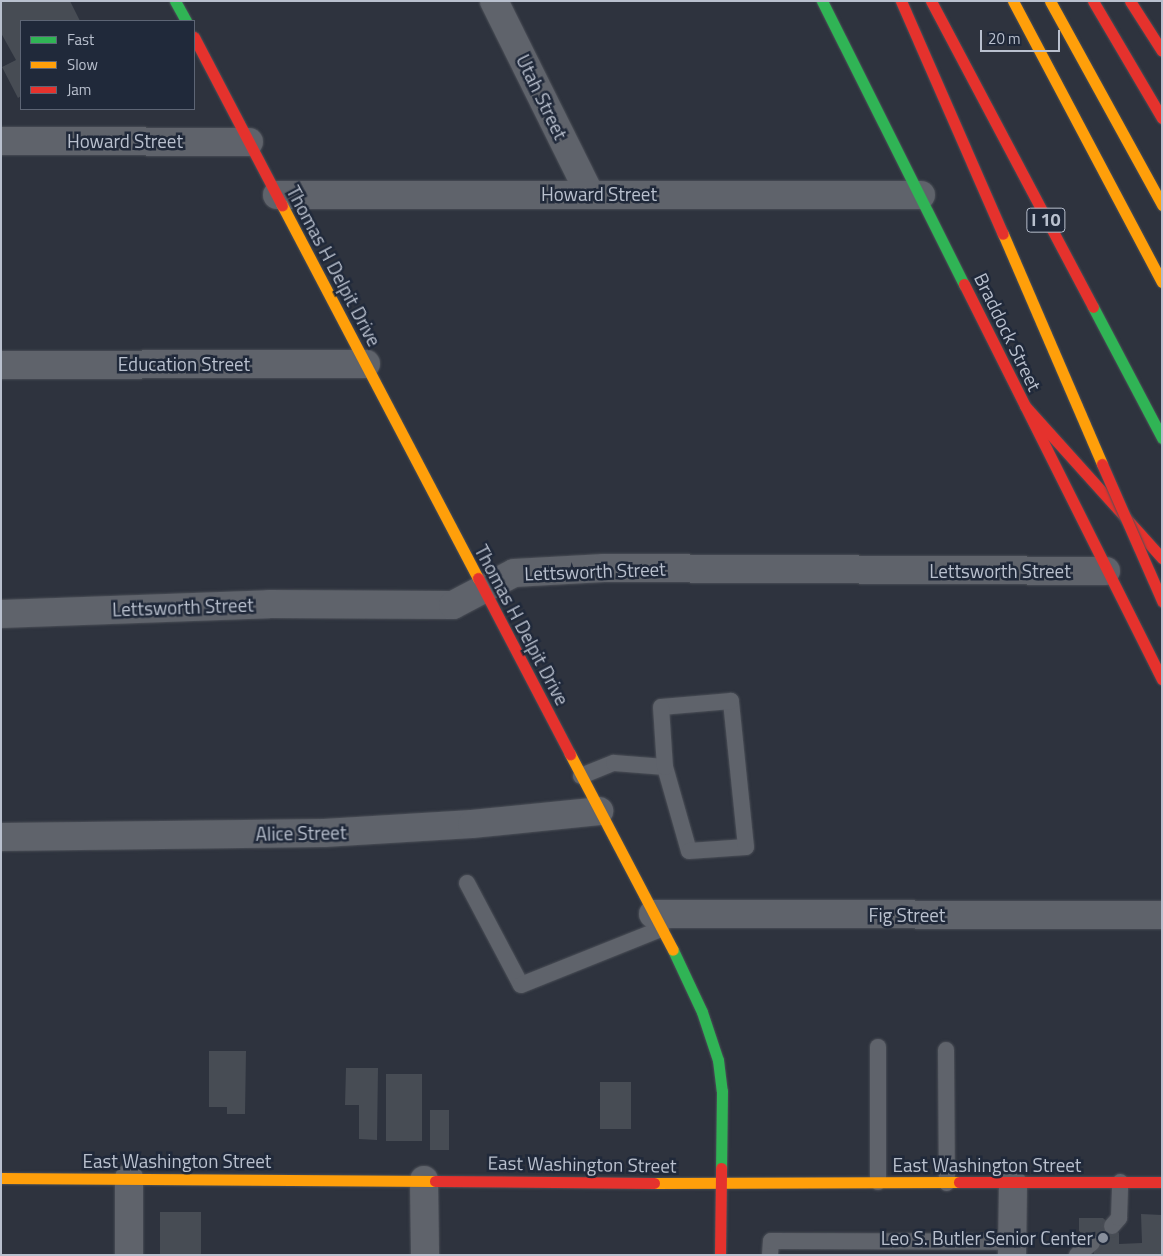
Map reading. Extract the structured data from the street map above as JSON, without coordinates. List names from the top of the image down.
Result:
{
  "streets": {
    "main road": [
      "I 10",
      "Thomas H Delpit Drive",
      "Braddock Street",
      "East Washington Street"
    ],
    "street": [
      "Utah Street",
      "Howard Street",
      "Education Street",
      "Lettsworth Street",
      "Alice Street",
      "Fig Street"
    ]
  },
  "crossings": [
    ["Utah Street", "Howard Street"],
    ["Howard Street", "Thomas H Delpit Drive"],
    ["Howard Street", "Braddock Street"],
    ["Thomas H Delpit Drive", "Education Street"],
    ["Thomas H Delpit Drive", "Lettsworth Street"],
    ["Thomas H Delpit Drive", "Alice Street"],
    ["Thomas H Delpit Drive", "Fig Street"],
    ["Thomas H Delpit Drive", "East Washington Street"],
    ["Braddock Street", "Lettsworth Street"]
  ],
  "places": ["Leo S. Butler Senior Center"],
  "legend": ["Fast", "Slow", "Jam"],
  "scale_bar": "20 m"
}
